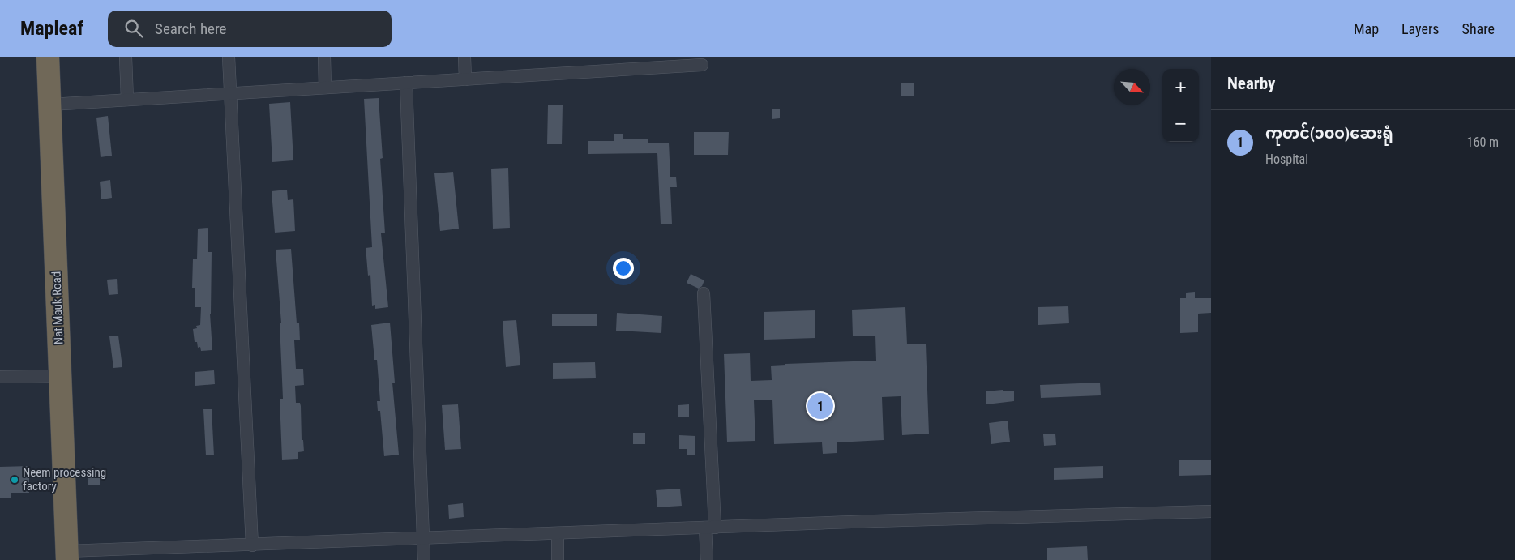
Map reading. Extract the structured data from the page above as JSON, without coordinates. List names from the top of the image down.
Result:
{
  "streets": {
    "highway": ["Nat Mauk Road"]
  },
  "places": ["Neem processing factory"],
  "north": "bottom right",
  "page": {
    "header": "Mapleaf",
    "search": "Search here",
    "nav": ["Map", "Layers", "Share"],
    "heading": "Nearby",
    "map_buttons": ["+", "−"],
    "list": [
      {
        "mark": "1",
        "name": "ကုတင်(၁၀၀)ဆေးရုံ",
        "note": "Hospital",
        "value": "160 m"
      }
    ],
    "pins": "1"
  }
}
